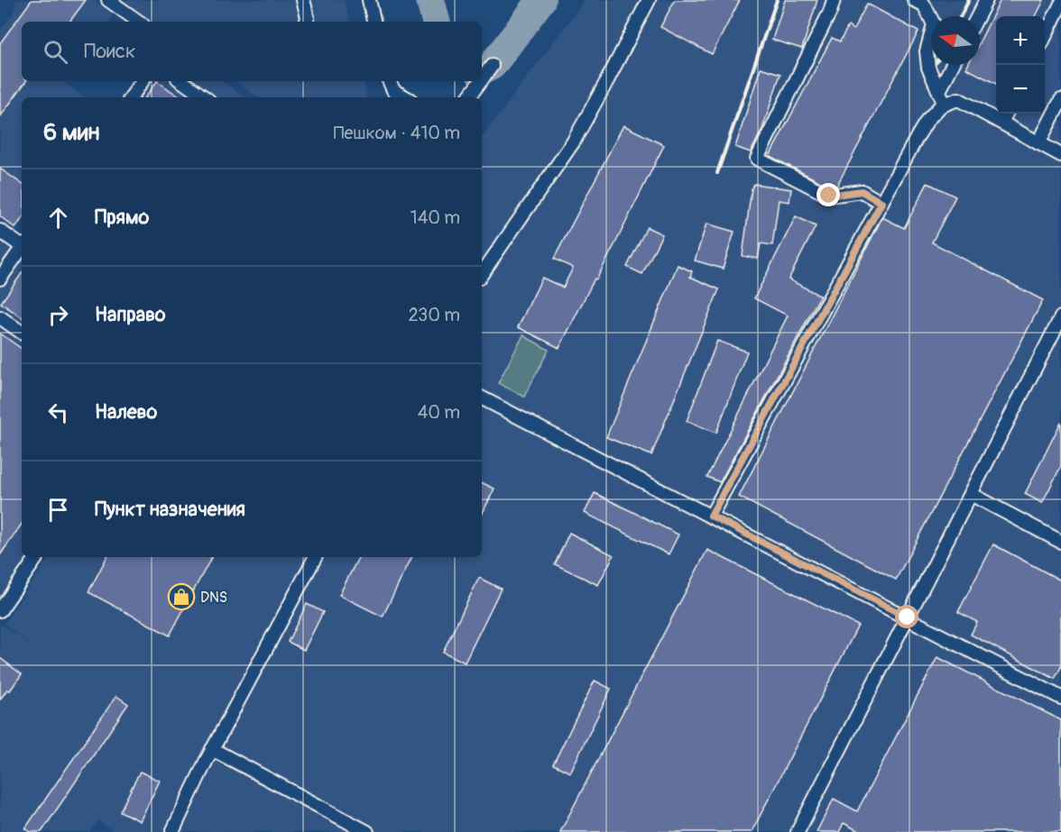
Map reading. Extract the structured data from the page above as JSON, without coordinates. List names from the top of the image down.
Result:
{
  "places": {
    "shop": ["DNS"]
  },
  "north": "left",
  "page": {
    "map_buttons": ["+", "−"],
    "search": "Поиск",
    "heading": ["6 мин", "Пешком · 410 m"],
    "list": [
      ["Прямо", "140 m"],
      ["Направо", "230 m"],
      ["Налево", "40 m"],
      "Пункт назначения"
    ]
  }
}
